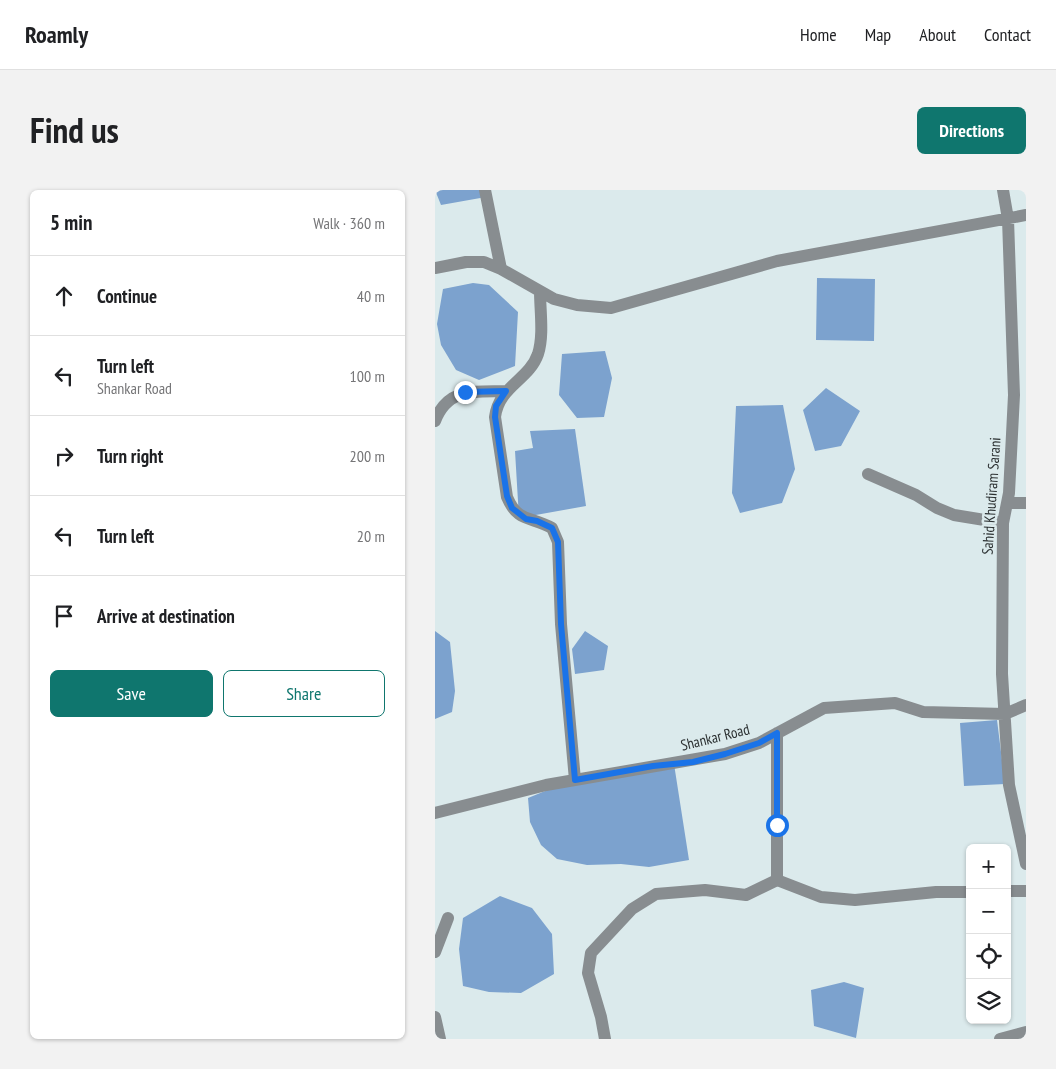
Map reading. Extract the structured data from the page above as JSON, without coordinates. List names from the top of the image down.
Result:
{
  "streets": {
    "street": ["Sahid Khudiram Sarani", "Shankar Road"]
  },
  "crossings": [
    ["Sahid Khudiram Sarani", "Shankar Road"]
  ],
  "page": {
    "header": "Roamly",
    "nav": [
      "Home",
      "Map",
      "About",
      "Contact"
    ],
    "title": "Find us",
    "buttons": [
      "Directions",
      ["Save", "Share"]
    ],
    "heading": ["5 min", "Walk · 360 m"],
    "list": [
      ["Continue", "40 m"],
      ["Turn left", "Shankar Road", "100 m"],
      ["Turn right", "200 m"],
      ["Turn left", "20 m"],
      "Arrive at destination"
    ],
    "map_buttons": ["+", "−"]
  }
}
